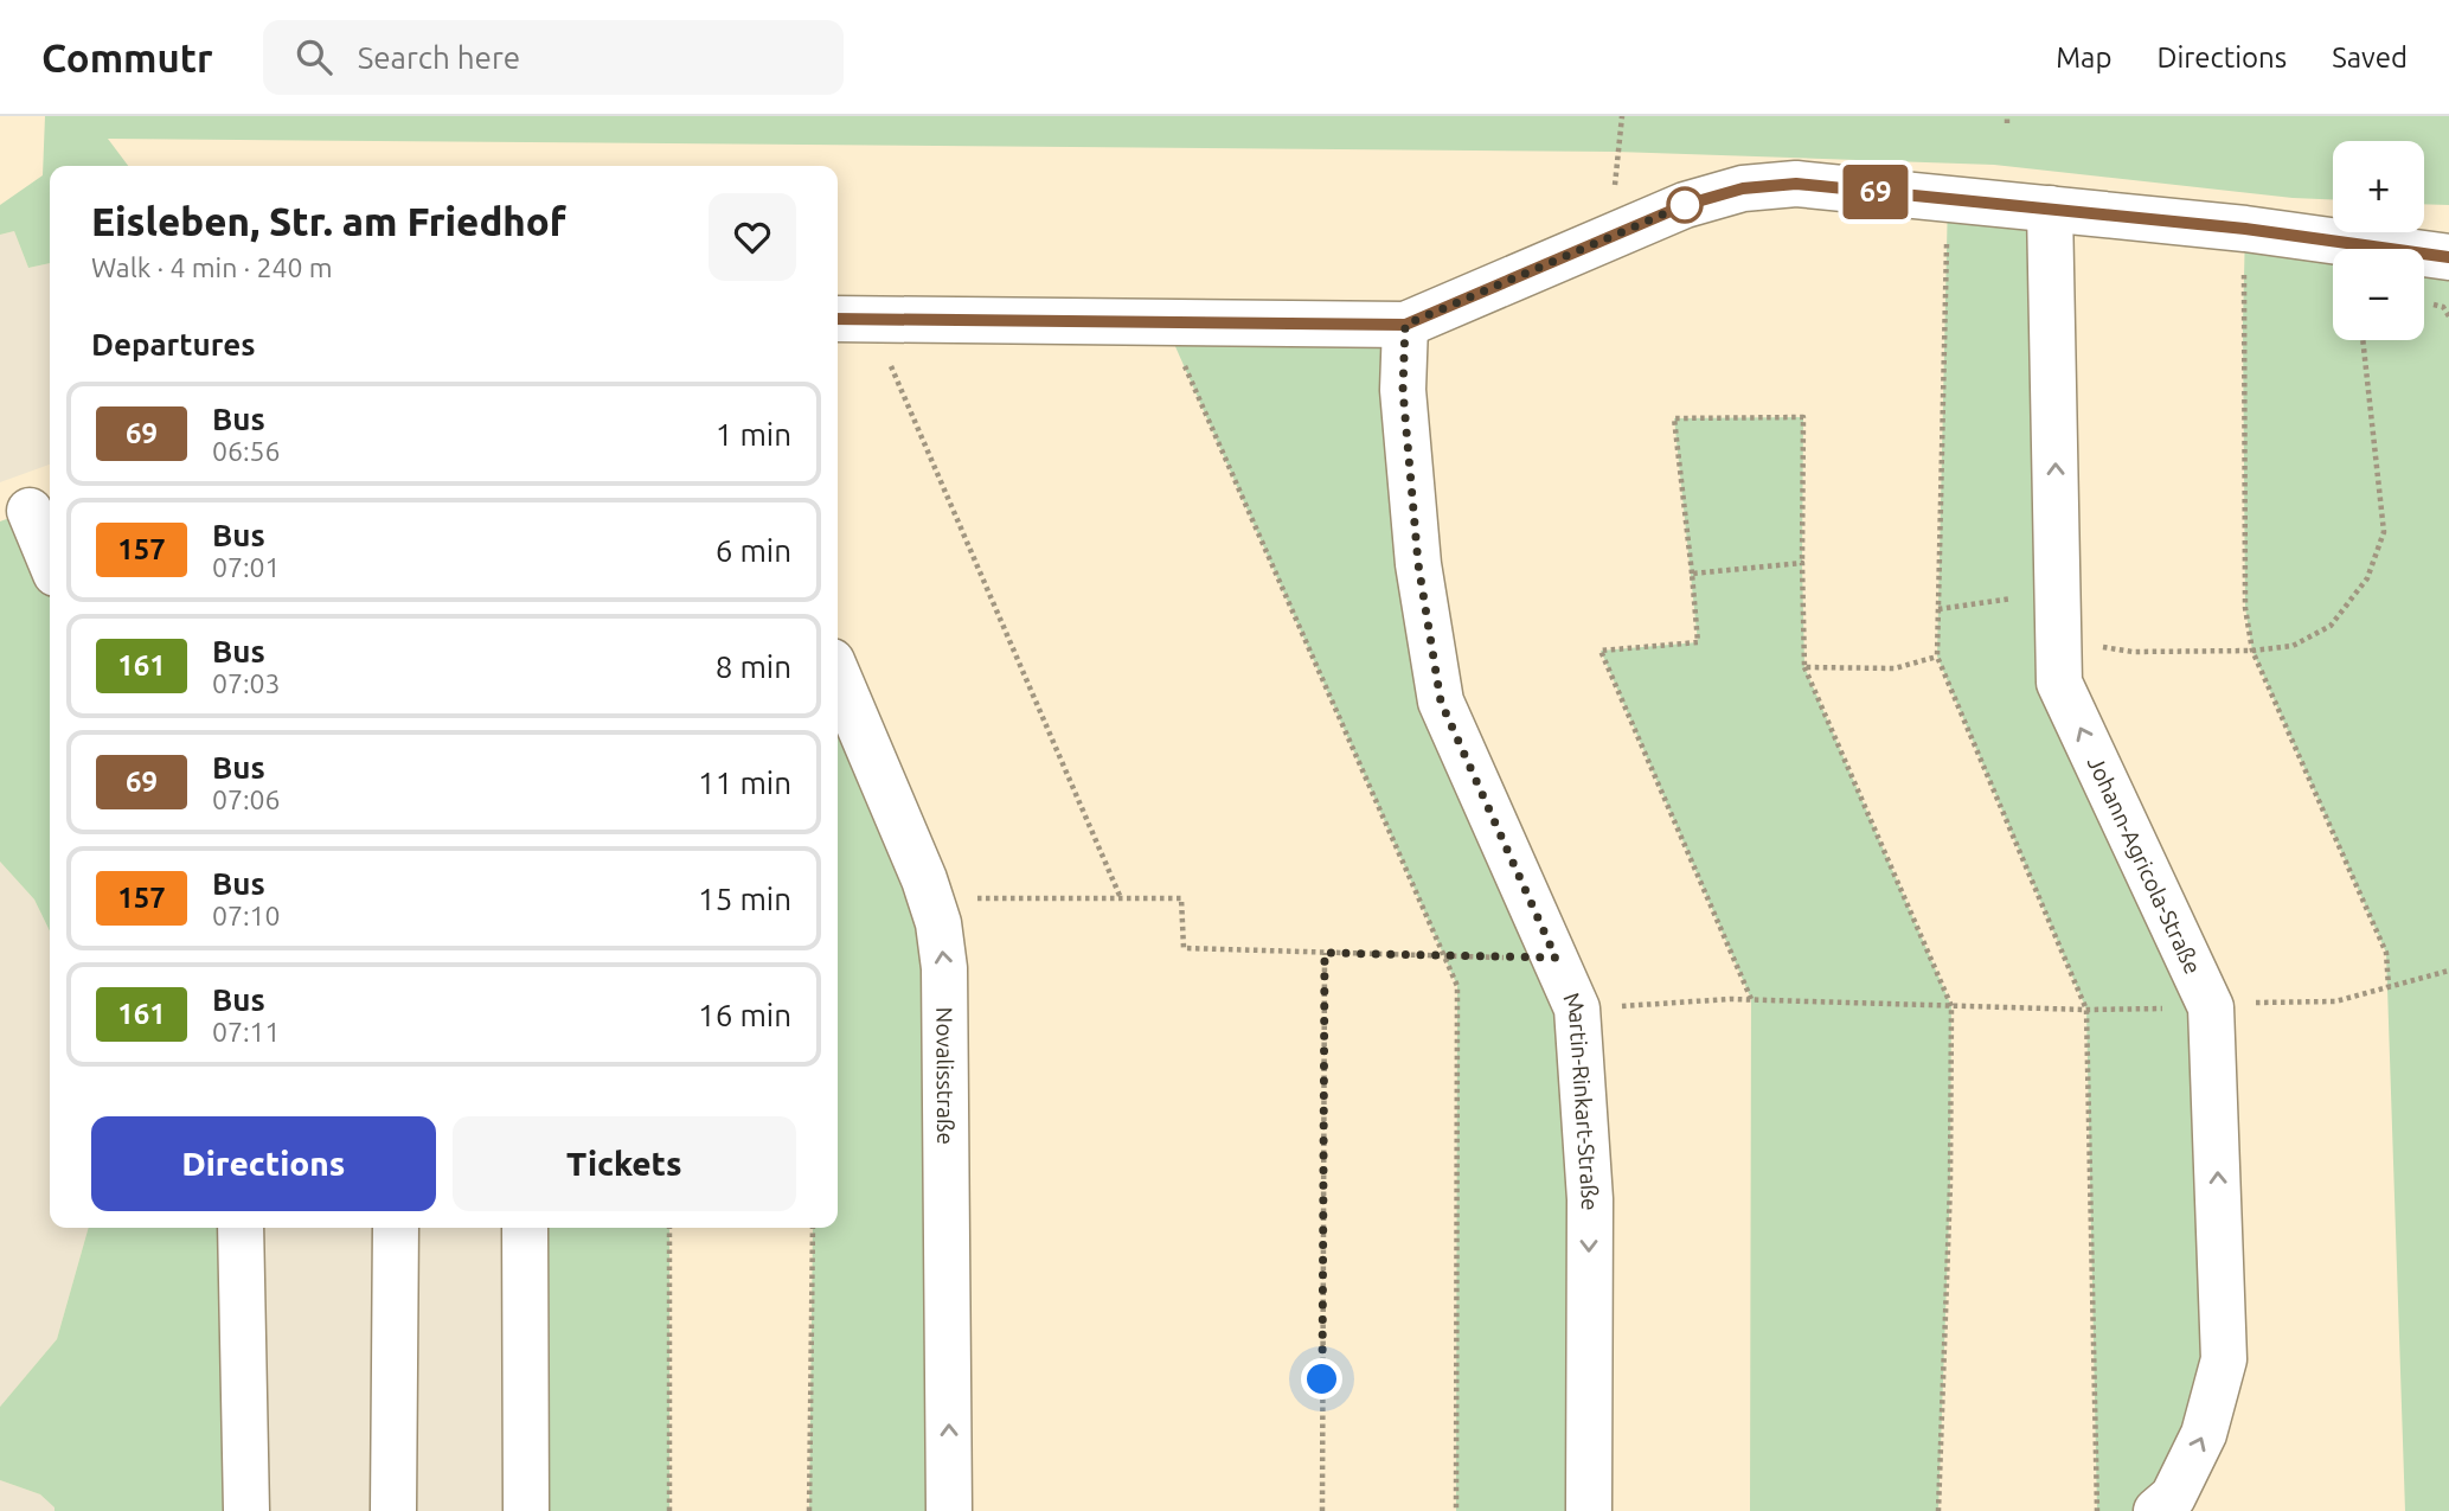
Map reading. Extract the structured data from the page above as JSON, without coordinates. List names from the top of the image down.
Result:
{
  "streets": {
    "street": ["Johann-Agricola-Straße", "Novalisstraße", "Martin-Rinkart-Straße"]
  },
  "one_way": ["Johann-Agricola-Straße", "Novalisstraße", "Martin-Rinkart-Straße"],
  "lines": ["bus line 69"],
  "page": {
    "header": "Commutr",
    "search": "Search here",
    "nav": ["Map", "Directions", "Saved"],
    "on_map": "69",
    "map_buttons": ["+", "−"],
    "heading": [
      ["Eisleben, Str. am Friedhof", "Walk · 4 min · 240 m"],
      "Departures"
    ],
    "list": [
      {
        "mark": "69",
        "name": "Bus",
        "note": "06:56",
        "value": "1 min"
      },
      {
        "mark": "157",
        "name": "Bus",
        "note": "07:01",
        "value": "6 min"
      },
      {
        "mark": "161",
        "name": "Bus",
        "note": "07:03",
        "value": "8 min"
      },
      {
        "mark": "69",
        "name": "Bus",
        "note": "07:06",
        "value": "11 min"
      },
      {
        "mark": "157",
        "name": "Bus",
        "note": "07:10",
        "value": "15 min"
      },
      {
        "mark": "161",
        "name": "Bus",
        "note": "07:11",
        "value": "16 min"
      }
    ],
    "buttons": ["Directions", "Tickets"]
  }
}
